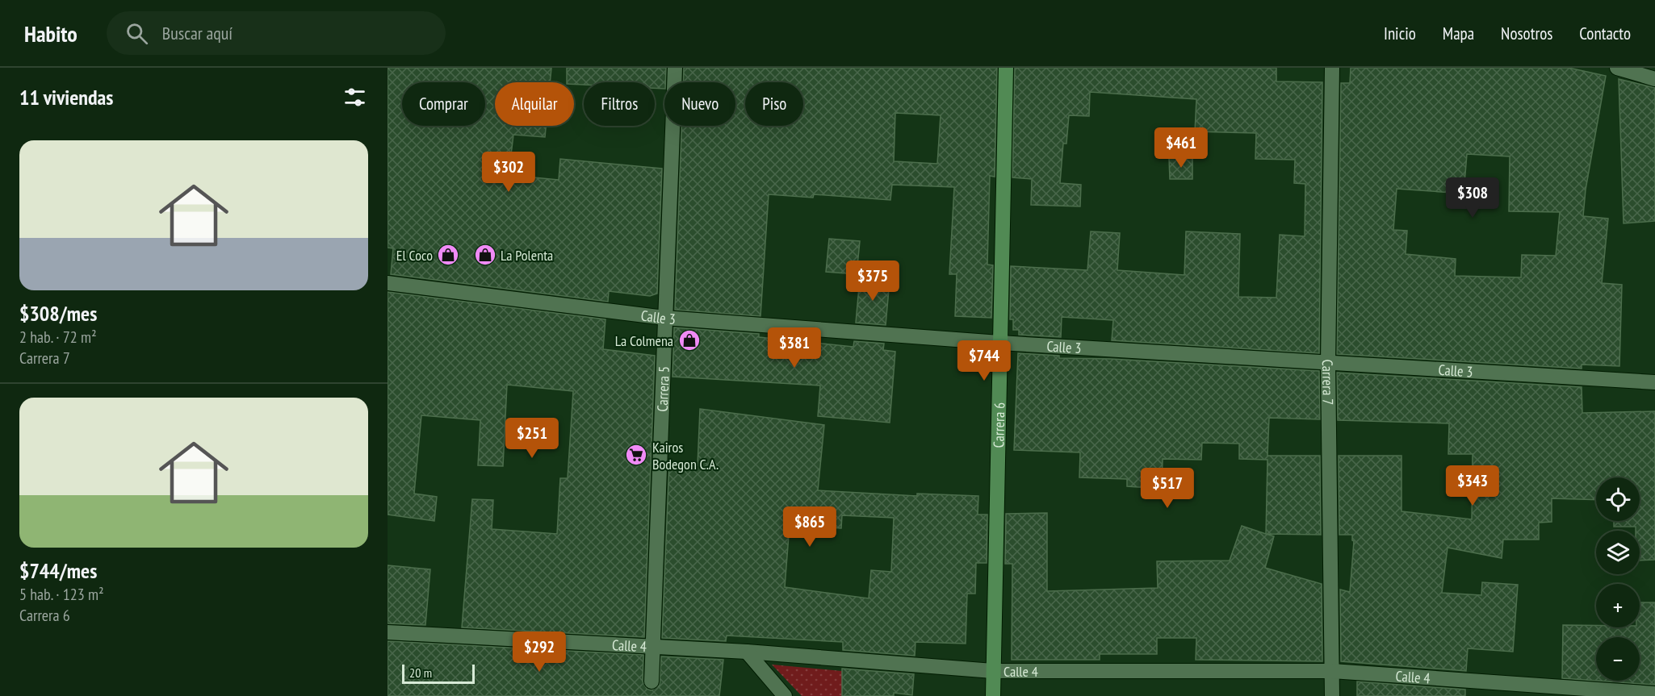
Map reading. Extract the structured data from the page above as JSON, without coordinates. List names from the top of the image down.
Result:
{
  "streets": {
    "main road": ["Carrera 6"],
    "street": [
      "Calle 3",
      "Carrera 7",
      "Carrera 5",
      "Calle 4"
    ]
  },
  "crossings": [
    ["Calle 3", "Carrera 7"],
    ["Calle 3", "Carrera 5"],
    ["Calle 3", "Carrera 6"],
    ["Carrera 7", "Calle 4"],
    ["Carrera 5", "Calle 4"],
    ["Carrera 6", "Calle 4"]
  ],
  "places": {
    "shop": ["El Coco", "La Polenta", "La Colmena"],
    "supermarket": ["Kairos Bodegon C.A."]
  },
  "scale_bar": "20 m",
  "page": {
    "header": "Habito",
    "search": "Buscar aquí",
    "nav": [
      "Inicio",
      "Mapa",
      "Nosotros",
      "Contacto"
    ],
    "heading": "11 viviendas",
    "chip": [
      "Comprar",
      "Alquilar",
      "Filtros",
      "Nuevo",
      "Piso"
    ],
    "list": [
      {
        "name": "$308/mes",
        "note": "2 hab. · 72 m² · Carrera 7"
      },
      {
        "name": "$744/mes",
        "note": "5 hab. · 123 m² · Carrera 6"
      }
    ],
    "price": [
      "$461",
      "$302",
      "$308",
      "$375",
      "$381",
      "$744",
      "$251",
      "$343",
      "$517",
      "$865",
      "$292"
    ],
    "map_buttons": ["+", "−"],
    "scale": "20 m"
  }
}
